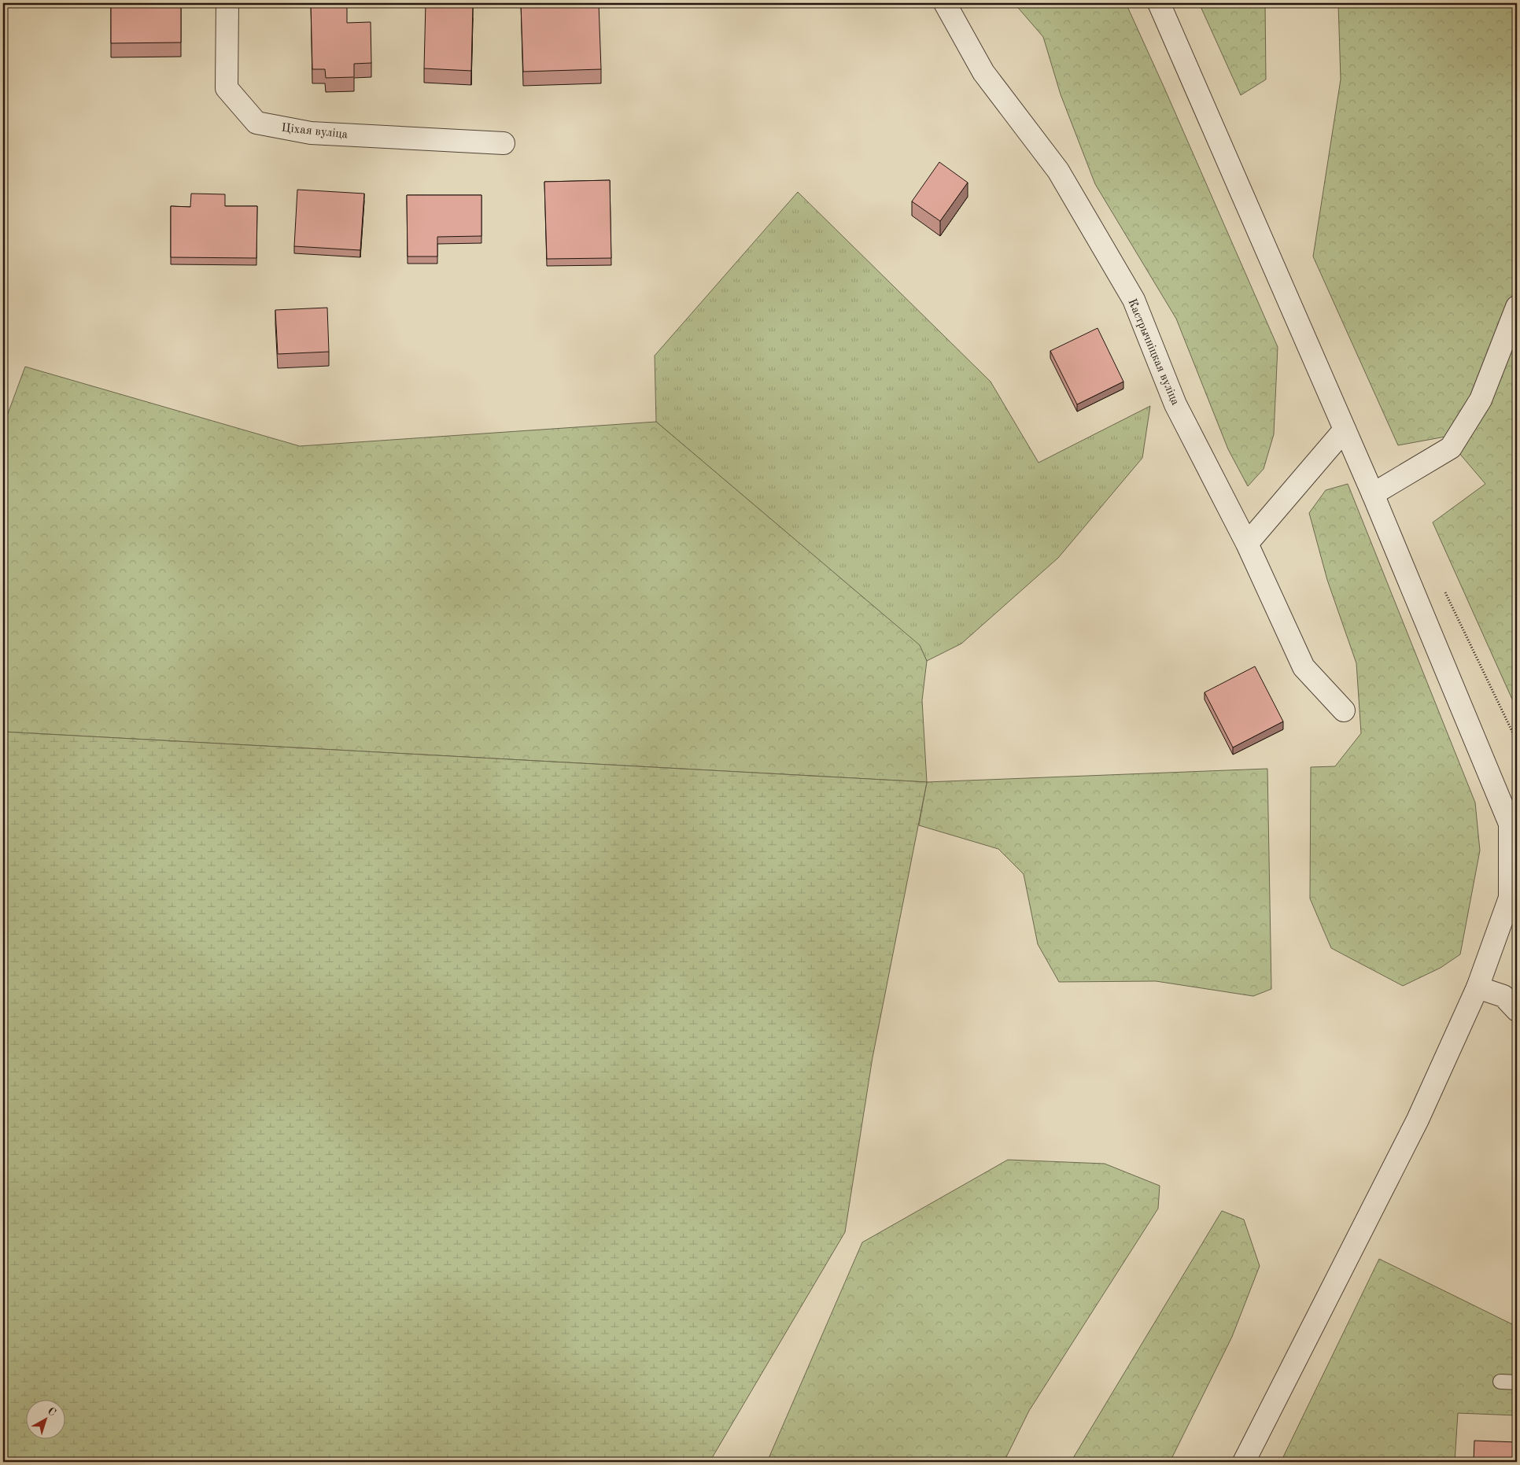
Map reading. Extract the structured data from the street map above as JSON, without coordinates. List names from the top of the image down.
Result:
{
  "streets": {
    "street": ["Ціхая вуліца", "Кастрычніцкая вуліца"]
  },
  "north": "top right"
}
